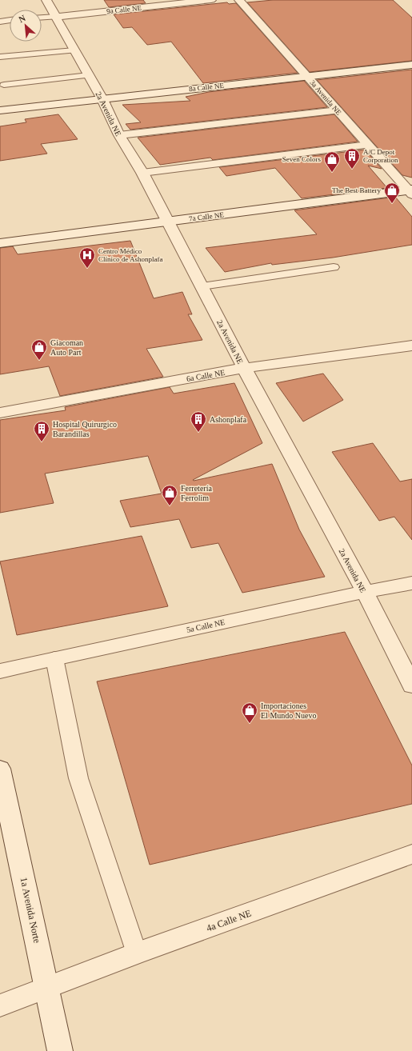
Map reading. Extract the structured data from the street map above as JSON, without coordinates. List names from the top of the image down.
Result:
{
  "streets": {
    "street": [
      "9a Calle NE",
      "8a Calle NE",
      "3a Avenida NE",
      "2a Avenida NE",
      "7a Calle NE",
      "6a Calle NE",
      "5a Calle NE",
      "1a Avenida Norte",
      "4a Calle NE"
    ]
  },
  "crossings": [
    ["9a Calle NE", "2a Avenida NE"],
    ["8a Calle NE", "3a Avenida NE"],
    ["8a Calle NE", "2a Avenida NE"],
    ["3a Avenida NE", "7a Calle NE"],
    ["2a Avenida NE", "7a Calle NE"],
    ["2a Avenida NE", "6a Calle NE"],
    ["2a Avenida NE", "5a Calle NE"],
    ["1a Avenida Norte", "4a Calle NE"]
  ],
  "places": {
    "building": ["A/C Depot Corporation", "Ashonplafa", "Hospital Quirurgico Barandillas"],
    "shop": [
      "Seven Colors",
      "The Best Battery",
      "Giacoman Auto Part",
      "Ferretería Ferrolim",
      "Importaciones El Mundo Nuevo"
    ],
    "hospital": ["Centro Médico Clínico de Ashonplafa"]
  },
  "north": "top left"
}
